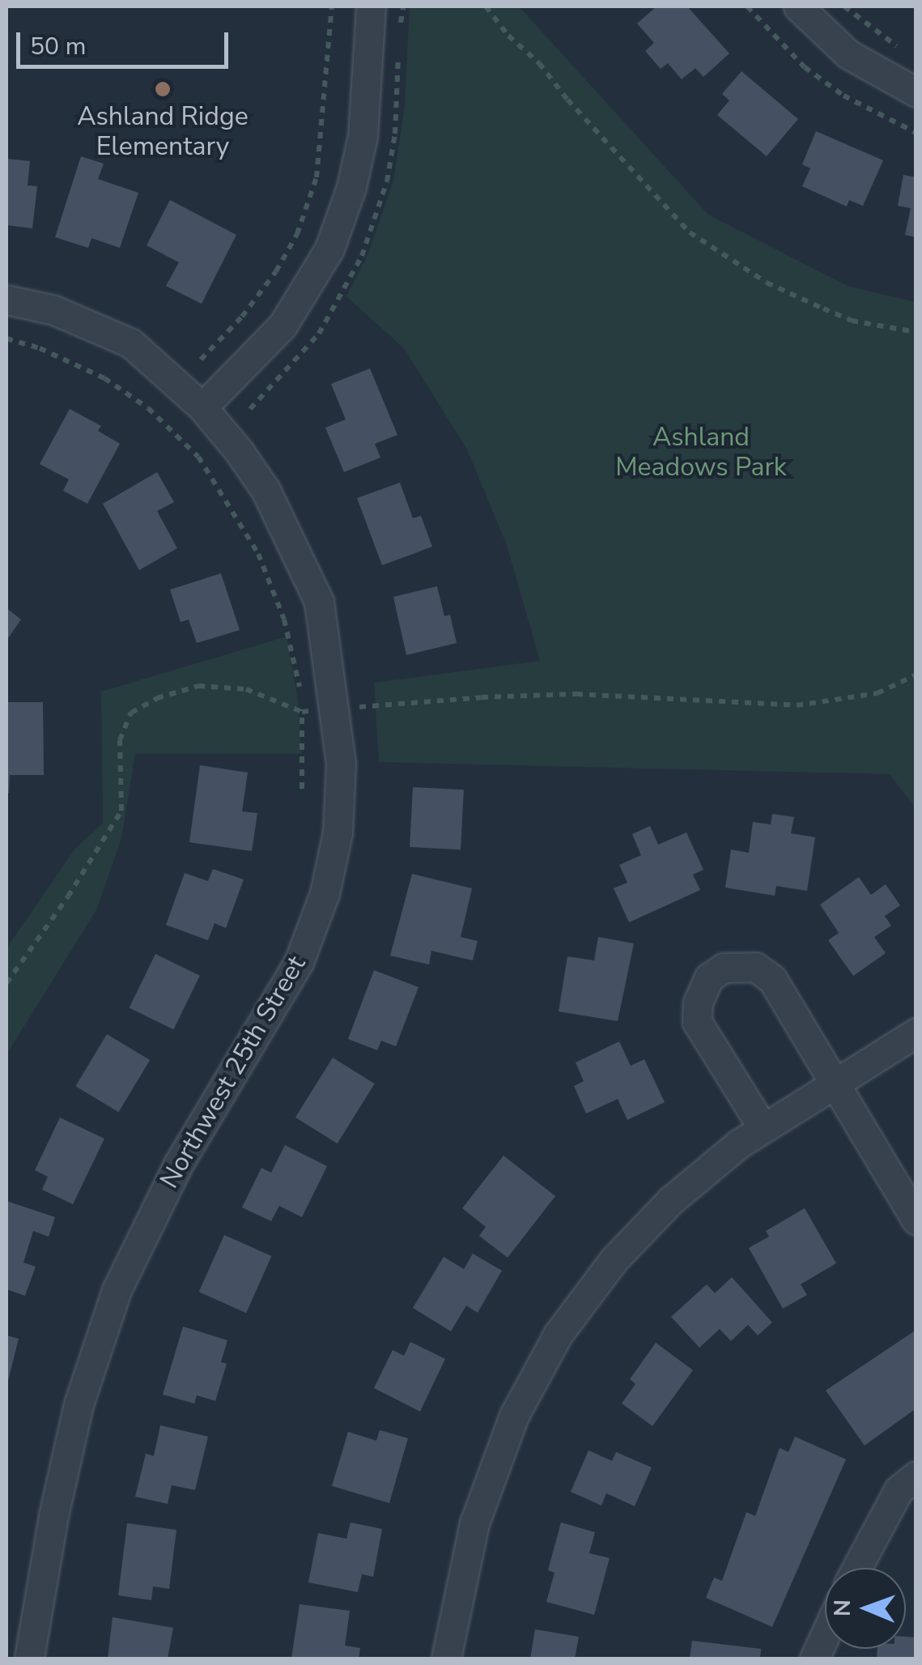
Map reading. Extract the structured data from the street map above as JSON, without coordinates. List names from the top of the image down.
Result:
{
  "streets": {
    "street": ["Northwest 25th Street"]
  },
  "parks": ["Ashland Meadows Park"],
  "places": ["Ashland Ridge Elementary"],
  "scale_bar": "50 m",
  "north": "left"
}
